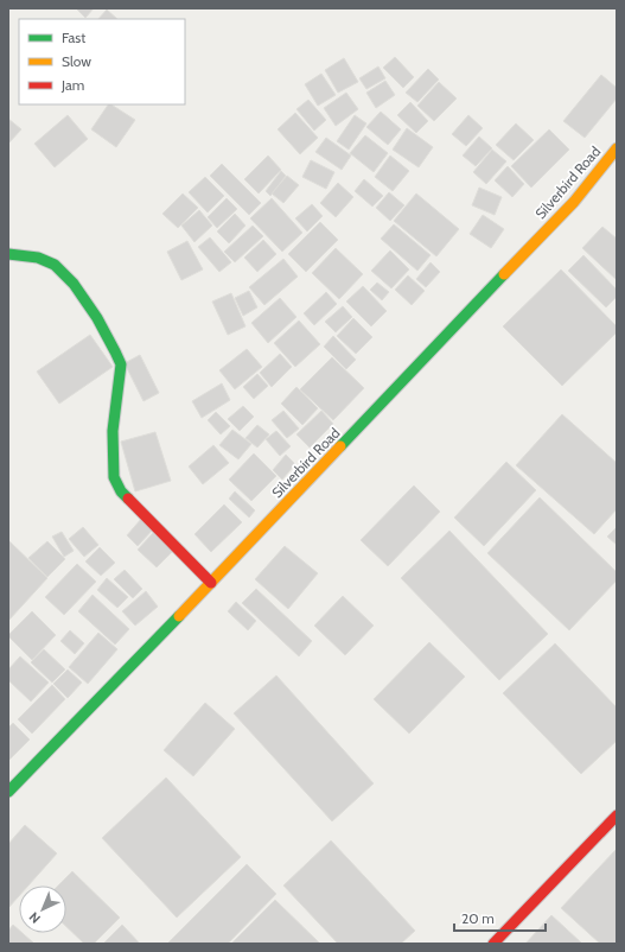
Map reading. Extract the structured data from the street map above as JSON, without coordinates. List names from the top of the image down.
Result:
{
  "streets": {
    "street": ["Silverbird Road"]
  },
  "legend": ["Fast", "Slow", "Jam"],
  "scale_bar": "20 m",
  "north": "bottom left"
}
